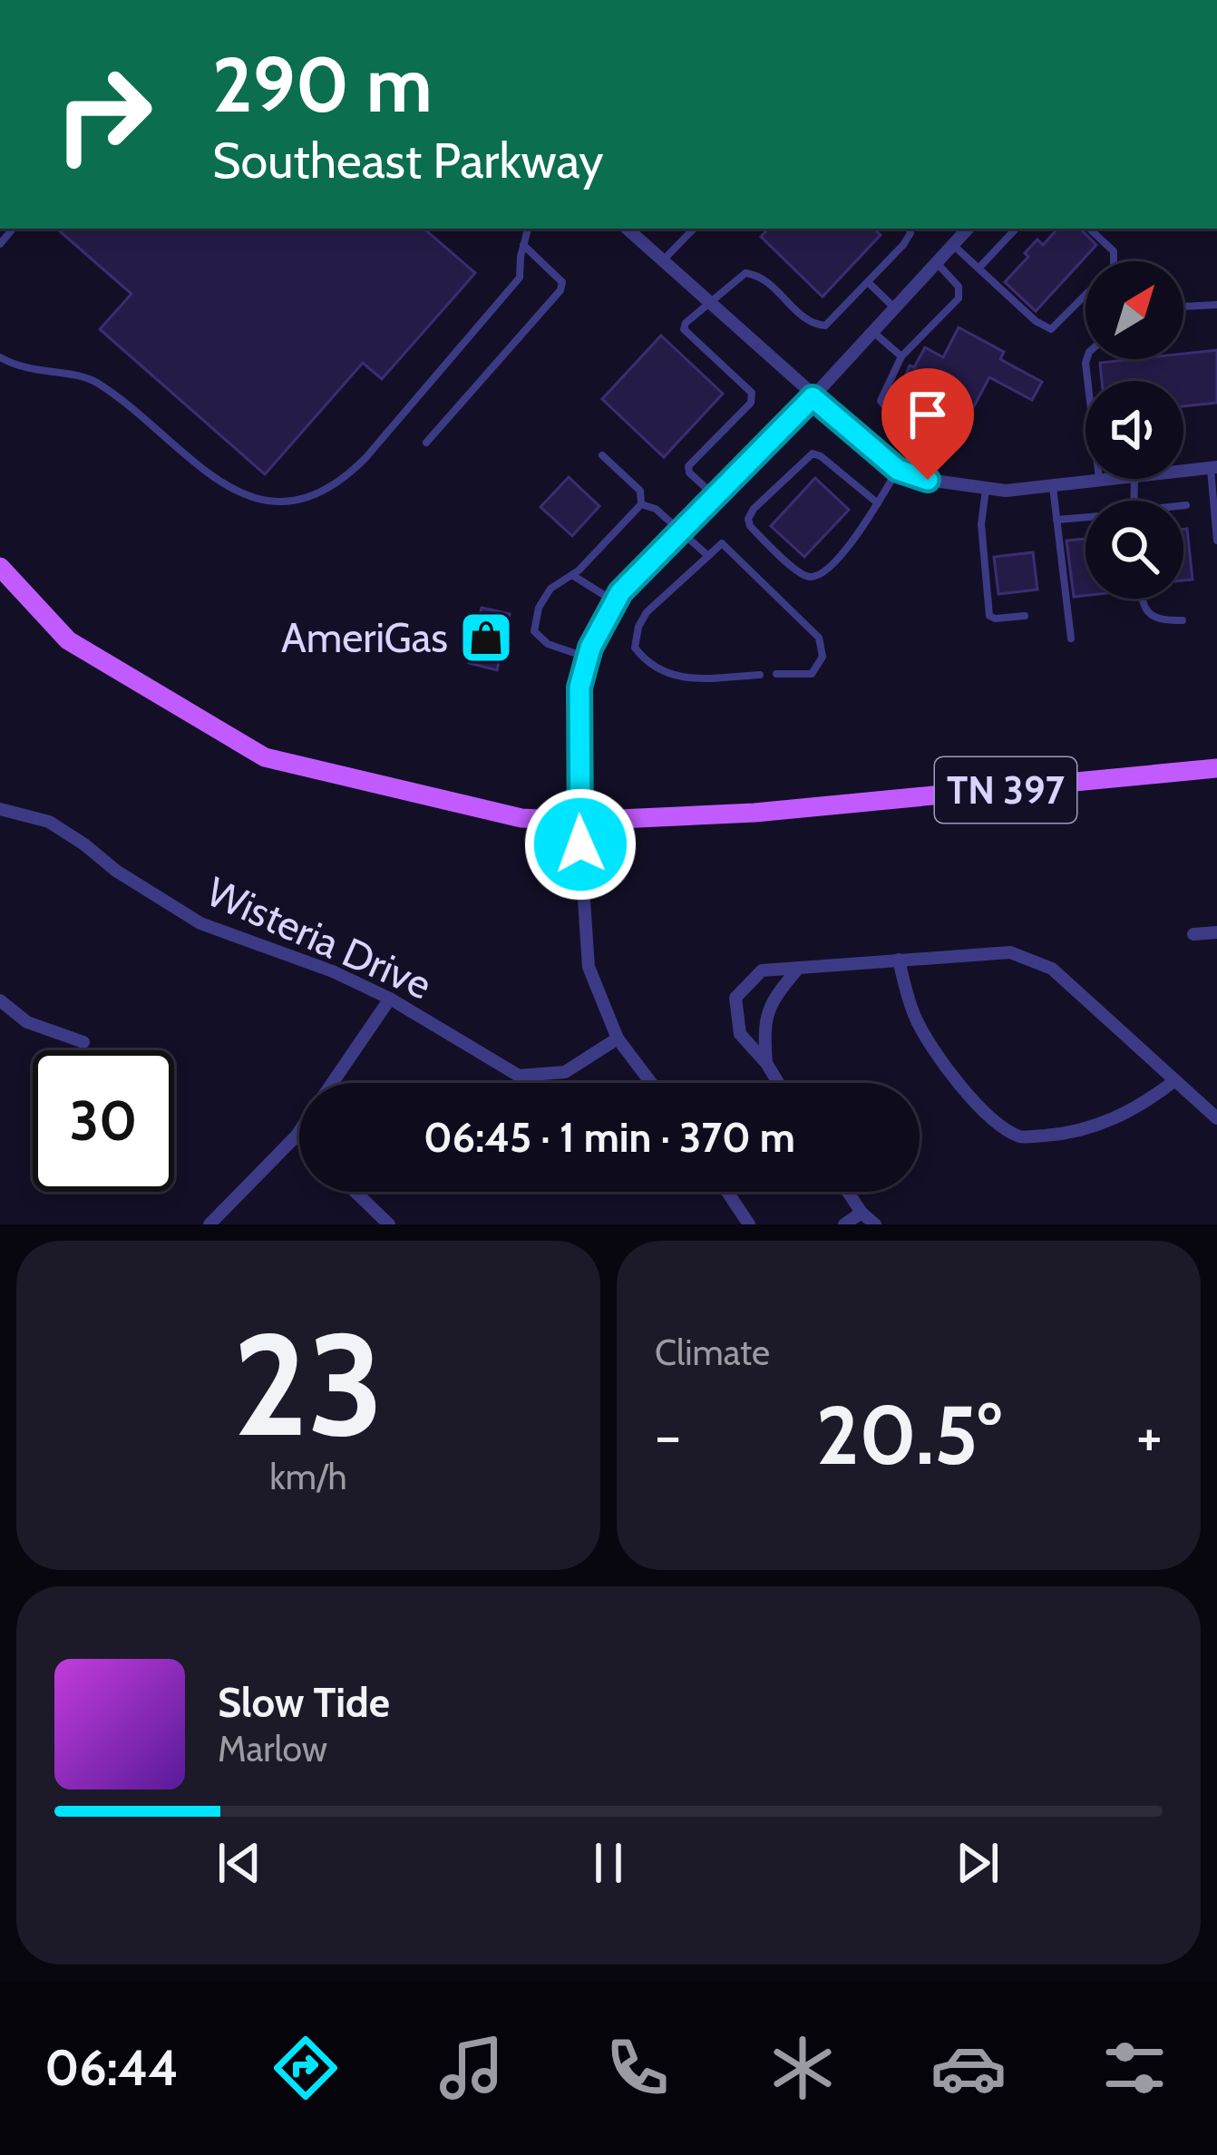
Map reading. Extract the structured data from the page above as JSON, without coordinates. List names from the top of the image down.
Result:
{
  "streets": {
    "main road": ["TN 397"],
    "street": ["Wisteria Drive"]
  },
  "places": {
    "shop": ["AmeriGas"]
  },
  "north": "top right",
  "page": {
    "turn": ["290 m", "Southeast Parkway"],
    "limit": "30",
    "trip": "06:45 · 1 min · 370 m",
    "tile": [
      ["23", "km/h"],
      "Climate"
    ],
    "heat": ["−", "20.5°", "+"],
    "song": ["Slow Tide", "Marlow"],
    "tabs": "06:44"
  }
}
